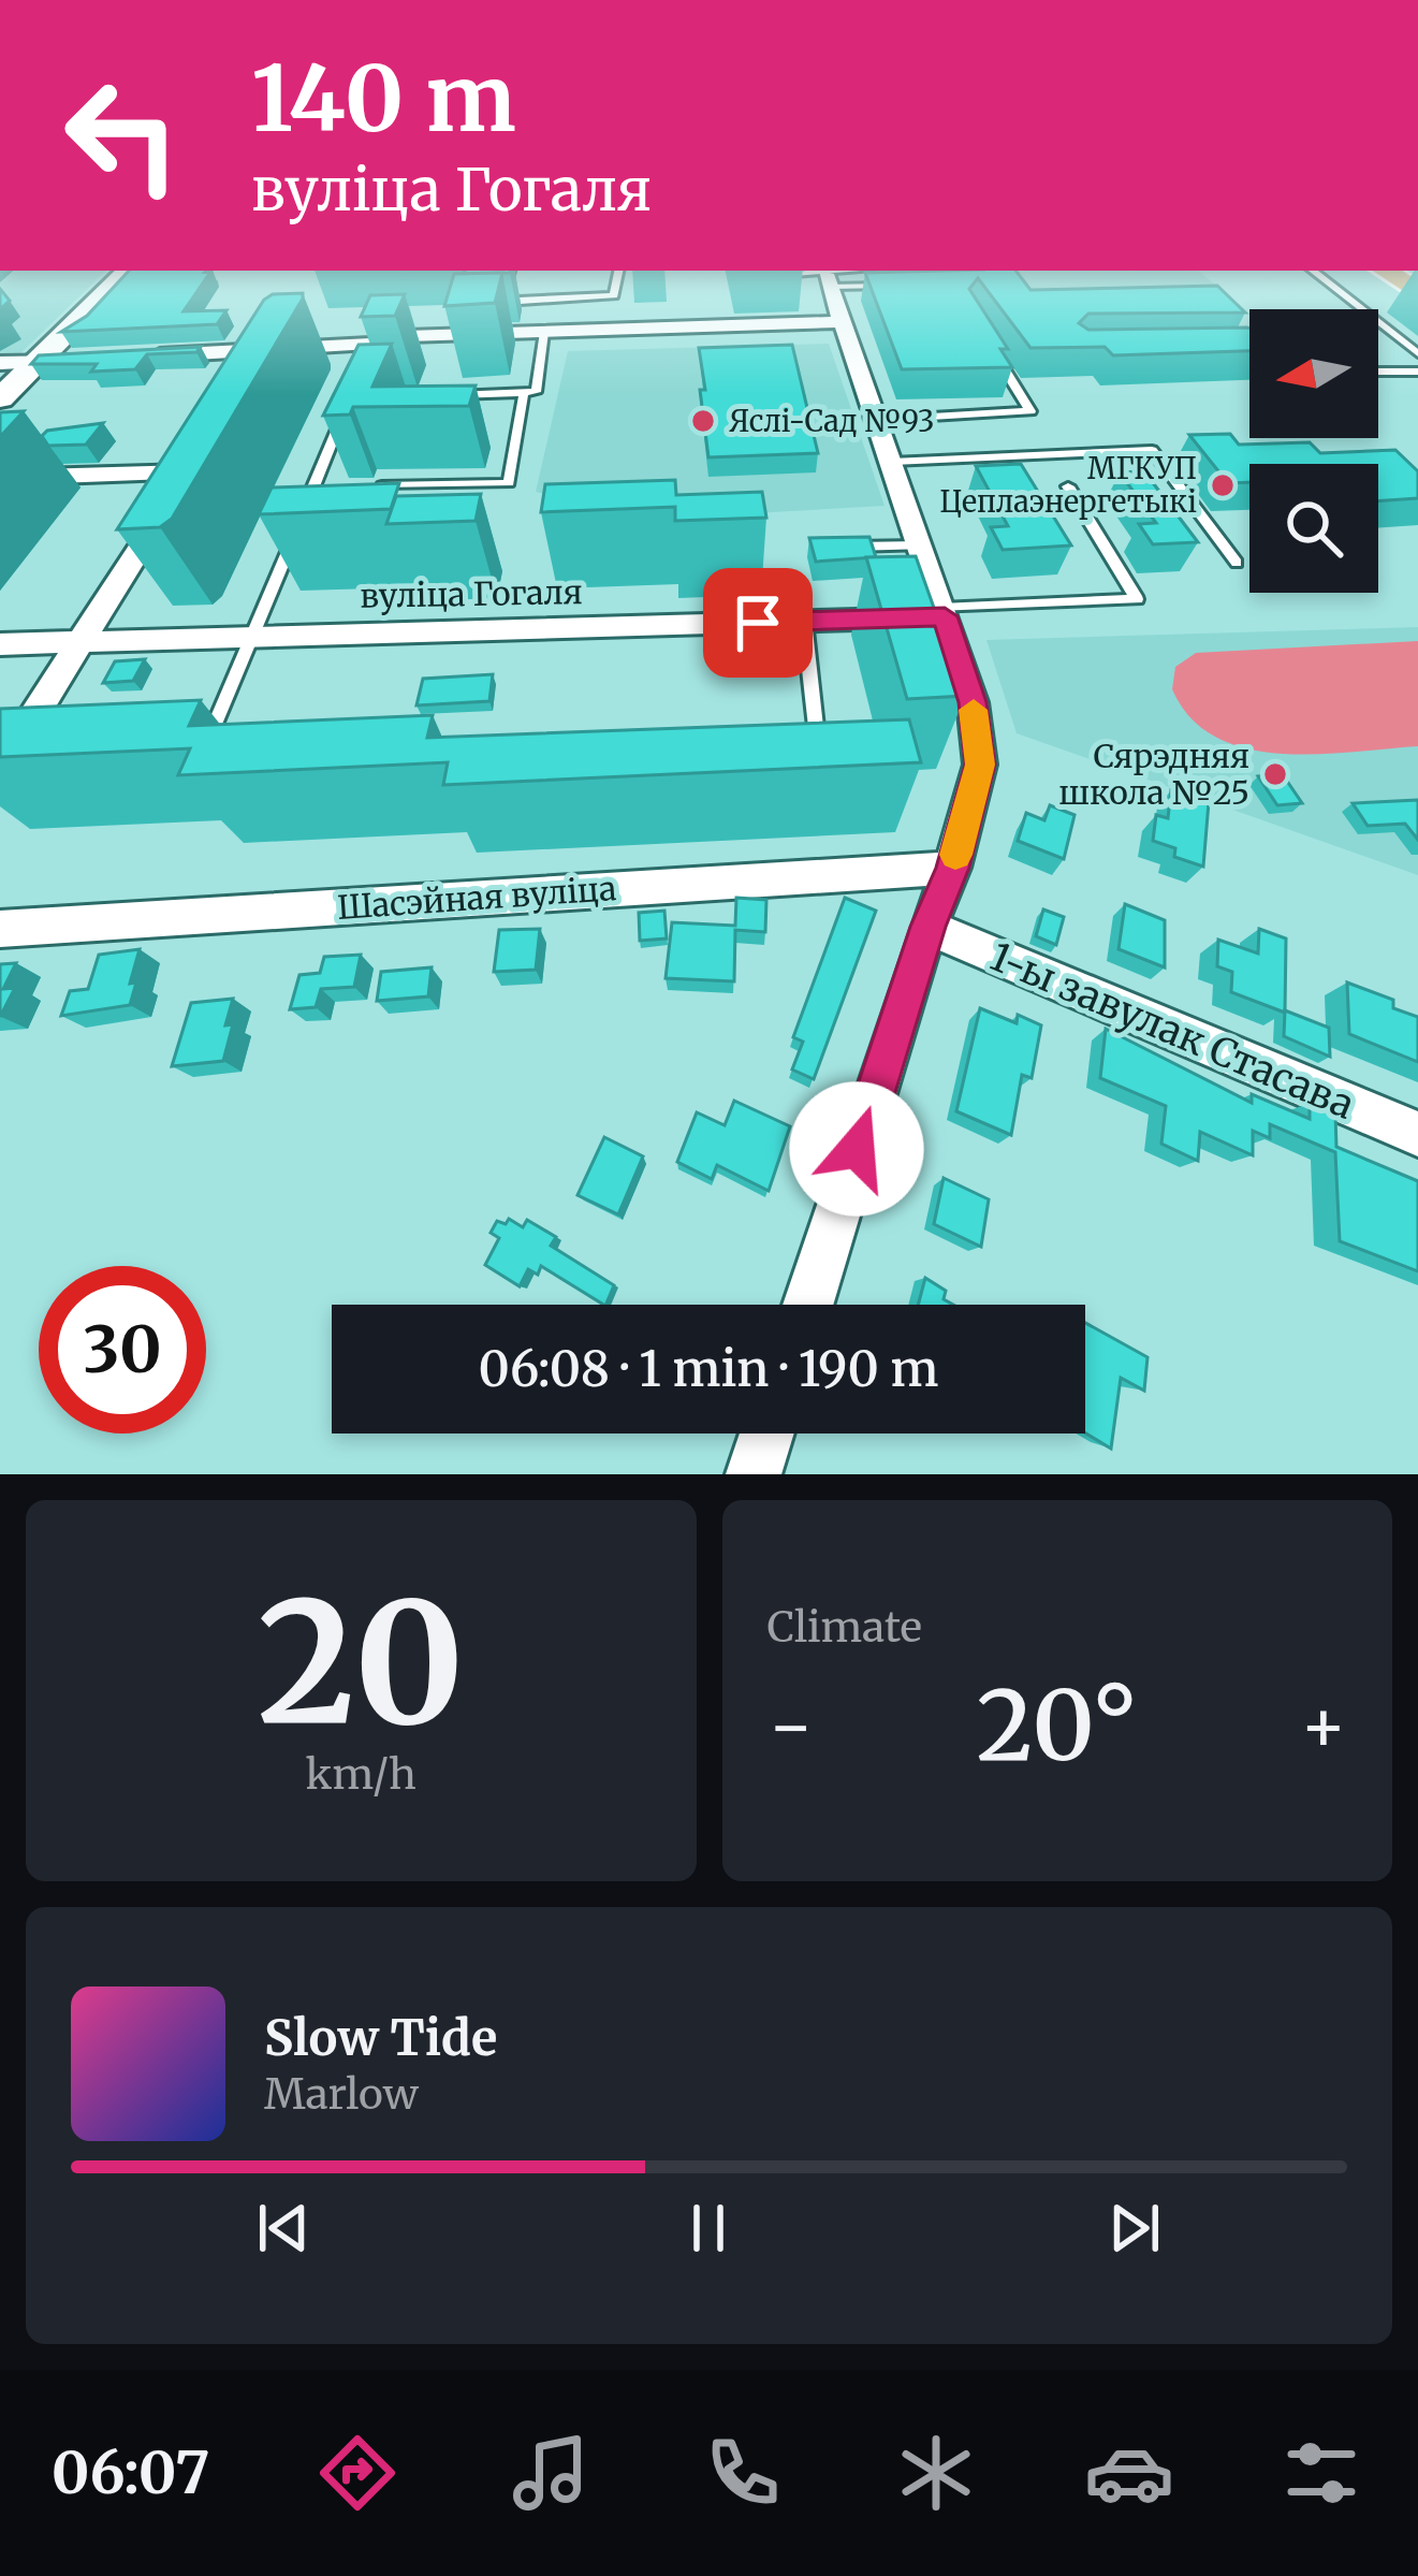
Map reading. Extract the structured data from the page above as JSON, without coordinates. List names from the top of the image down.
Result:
{
  "streets": {
    "street": ["вуліца Гогаля", "Шасэйная вуліца", "1-ы завулак Стасава"]
  },
  "places": ["Яслі-Сад №93", "МГКУП Цеплаэнергетыкі", "Сярэдняя школа №25"],
  "north": "left",
  "page": {
    "turn": ["140 m", "вуліца Гогаля"],
    "limit": "30",
    "trip": "06:08 · 1 min · 190 m",
    "tile": [
      ["20", "km/h"],
      "Climate"
    ],
    "heat": ["−", "20°", "+"],
    "song": ["Slow Tide", "Marlow"],
    "tabs": "06:07"
  }
}
